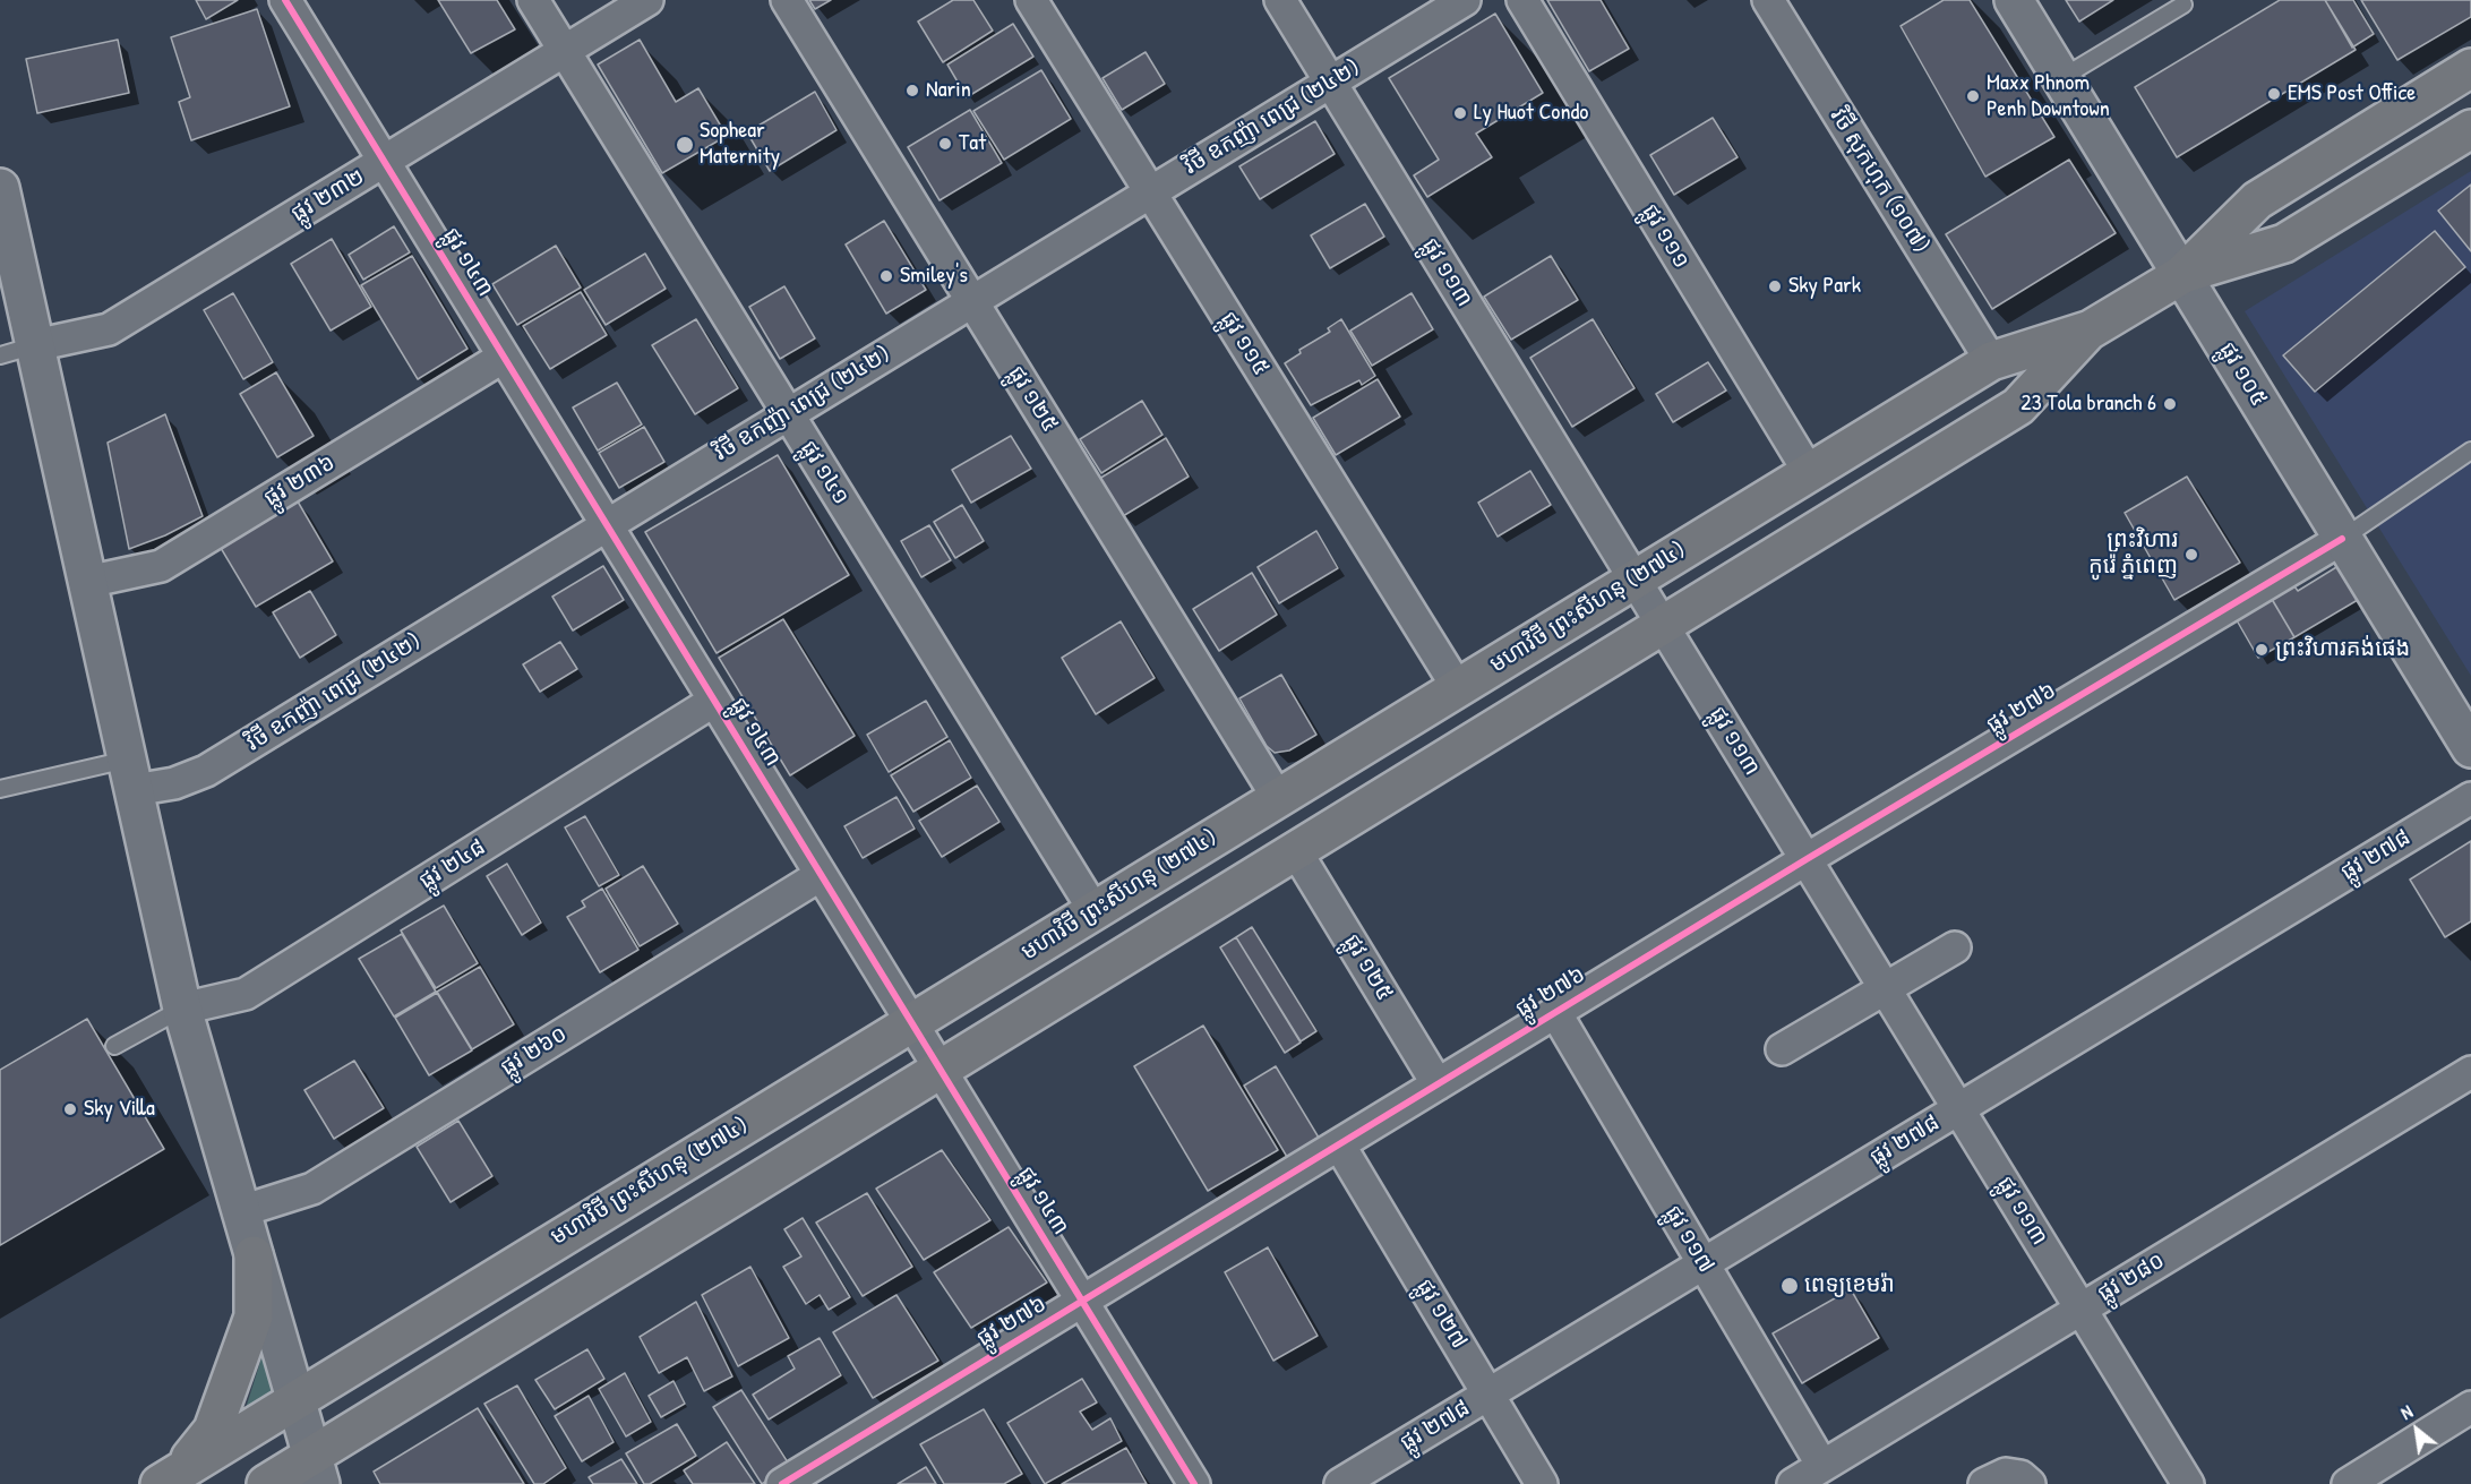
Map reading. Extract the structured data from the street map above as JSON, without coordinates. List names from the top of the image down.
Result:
{
  "streets": {
    "main road": ["មហាវិថី ព្រះសីហនុ (២៧៤)"],
    "street": [
      "វិថី ឧកញ៉ា ពេជ្រ (២៤២)",
      "វិថី សុកហុក (១០៧)",
      "ផ្លូវ ២៣២",
      "ផ្លូវ ១១១",
      "ផ្លូវ ១៤៣",
      "ផ្លូវ ១១៣",
      "ផ្លូវ ១១៥",
      "ផ្លូវ ១០៥",
      "ផ្លូវ ១២៥",
      "ផ្លូវ ១៤១",
      "ផ្លូវ ២៣៦",
      "ផ្លូវ ២៧៦",
      "ផ្លូវ ២៧៨",
      "ផ្លូវ ២៤៨",
      "ផ្លូវ ២៦០",
      "ផ្លូវ ១១៧",
      "ផ្លូវ ២៨០",
      "ផ្លូវ ១២៧"
    ]
  },
  "crossings": [
    ["វិថី ឧកញ៉ា ពេជ្រ (២៤២)", "ផ្លូវ ១៤៣"],
    ["វិថី ឧកញ៉ា ពេជ្រ (២៤២)", "ផ្លូវ ១១៣"],
    ["វិថី ឧកញ៉ា ពេជ្រ (២៤២)", "ផ្លូវ ១១៥"],
    ["វិថី ឧកញ៉ា ពេជ្រ (២៤២)", "ផ្លូវ ១២៥"],
    ["វិថី ឧកញ៉ា ពេជ្រ (២៤២)", "ផ្លូវ ១៤១"],
    ["វិថី សុកហុក (១០៧)", "មហាវិថី ព្រះសីហនុ (២៧៤)"],
    ["ផ្លូវ ២៣២", "ផ្លូវ ១៤៣"],
    ["ផ្លូវ ២៣២", "ផ្លូវ ១៤១"],
    ["ផ្លូវ ១១១", "មហាវិថី ព្រះសីហនុ (២៧៤)"],
    ["ផ្លូវ ១៤៣", "ផ្លូវ ២៣៦"],
    ["ផ្លូវ ១៤៣", "មហាវិថី ព្រះសីហនុ (២៧៤)"],
    ["ផ្លូវ ១៤៣", "ផ្លូវ ២៧៦"],
    ["ផ្លូវ ១៤៣", "ផ្លូវ ២៤៨"],
    ["ផ្លូវ ១៤៣", "ផ្លូវ ២៦០"],
    ["ផ្លូវ ១១៣", "មហាវិថី ព្រះសីហនុ (២៧៤)"],
    ["ផ្លូវ ១១៣", "ផ្លូវ ២៧៦"],
    ["ផ្លូវ ១១៣", "ផ្លូវ ២៧៨"],
    ["ផ្លូវ ១១៣", "ផ្លូវ ២៨០"],
    ["ផ្លូវ ១១៥", "មហាវិថី ព្រះសីហនុ (២៧៤)"],
    ["ផ្លូវ ១០៥", "មហាវិថី ព្រះសីហនុ (២៧៤)"],
    ["ផ្លូវ ១០៥", "ផ្លូវ ២៧៦"],
    ["ផ្លូវ ១២៥", "មហាវិថី ព្រះសីហនុ (២៧៤)"],
    ["ផ្លូវ ១២៥", "ផ្លូវ ២៧៦"],
    ["ផ្លូវ ១៤១", "មហាវិថី ព្រះសីហនុ (២៧៤)"],
    ["ផ្លូវ ២៧៦", "ផ្លូវ ១១៧"],
    ["ផ្លូវ ២៧៦", "ផ្លូវ ១២៧"],
    ["ផ្លូវ ២៧៨", "ផ្លូវ ១១៧"],
    ["ផ្លូវ ២៧៨", "ផ្លូវ ១២៧"],
    ["ផ្លូវ ១១៧", "ផ្លូវ ២៨០"]
  ],
  "places": [
    "Narin",
    "EMS Post Office",
    "Maxx Phnom Penh Downtown",
    "Ly Huot Condo",
    "Tat",
    "Sophear Maternity",
    "Smiley's",
    "Sky Park",
    "23 Tola branch 6",
    "ព្រះវិហារ កូរ៉េ ភ្នំពេញ",
    "ព្រះវិហារគង់ផេង",
    "Sky Villa",
    "ពេទ្យខេមរ៉ា"
  ],
  "north": "top left"
}
